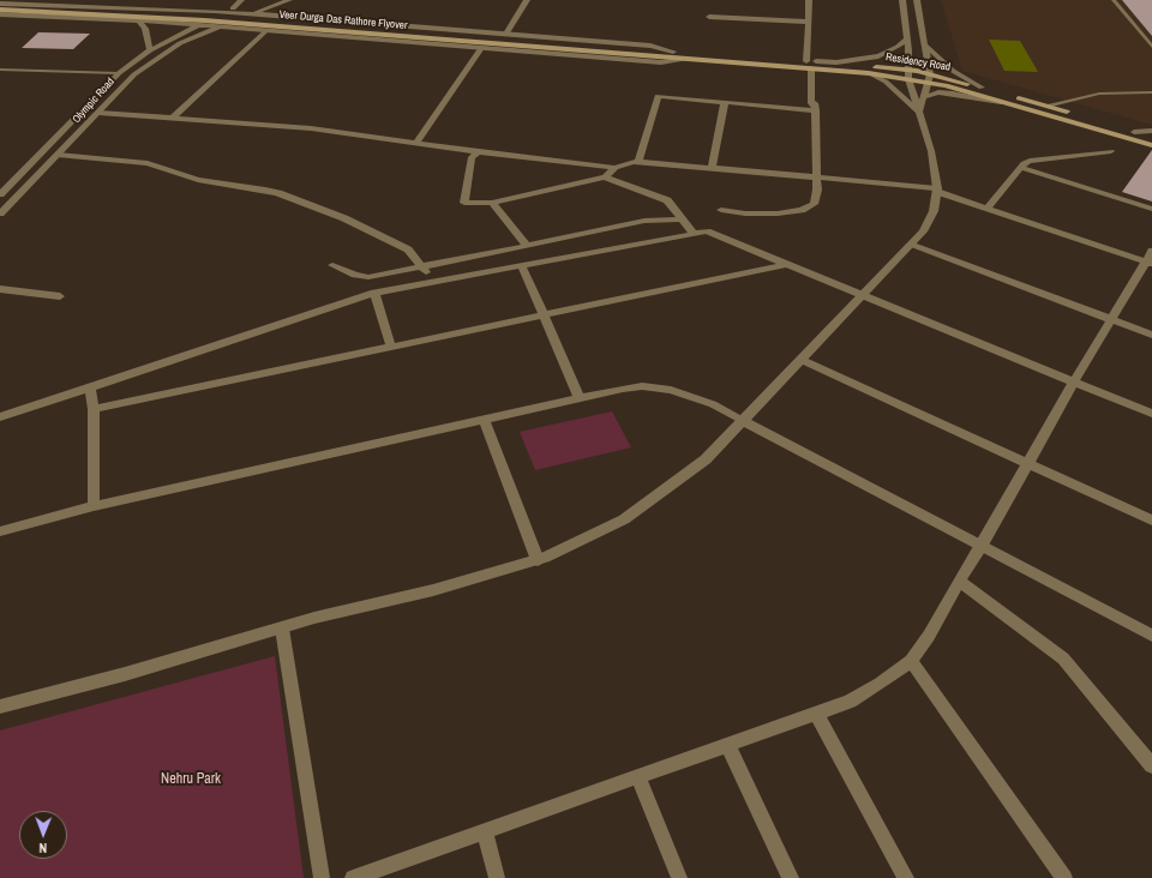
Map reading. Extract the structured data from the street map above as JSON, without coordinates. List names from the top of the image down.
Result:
{
  "streets": {
    "main road": ["Veer Durga Das Rathore Flyover", "Residency Road"],
    "street": ["Olympic Road"]
  },
  "crossings": [
    ["Veer Durga Das Rathore Flyover", "Residency Road"]
  ],
  "parks": ["Nehru Park"],
  "north": "bottom"
}
